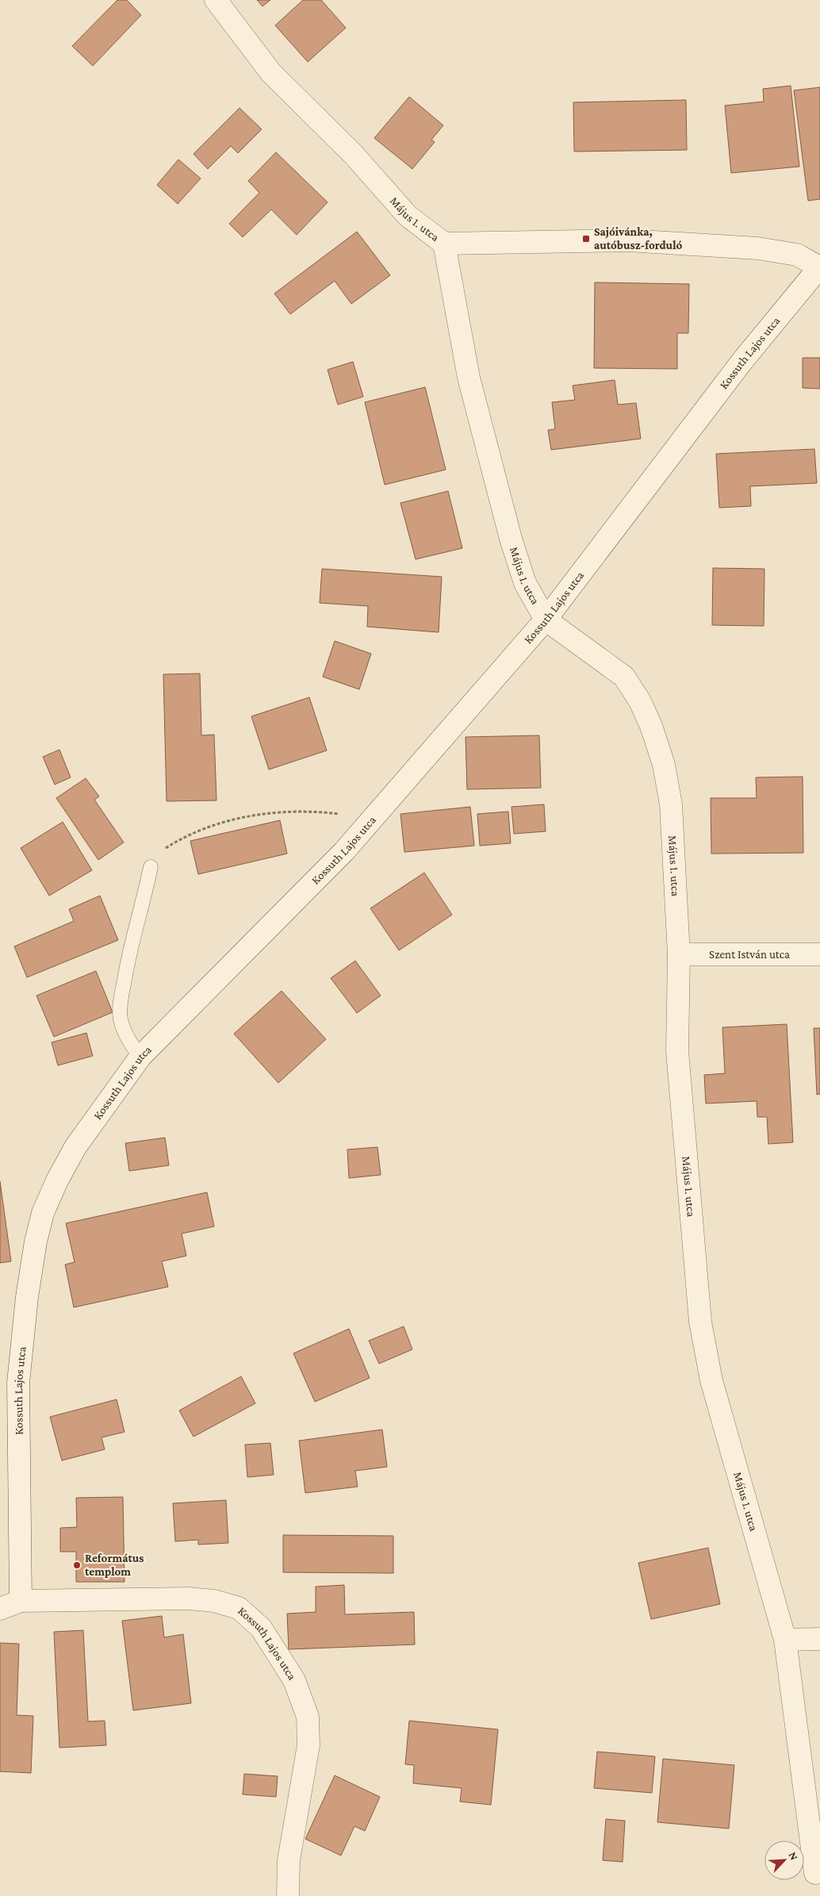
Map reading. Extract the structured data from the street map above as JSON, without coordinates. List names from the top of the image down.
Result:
{
  "streets": {
    "street": ["Május 1. utca", "Kossuth Lajos utca", "Szent István utca"]
  },
  "crossings": [
    ["Május 1. utca", "Kossuth Lajos utca"],
    ["Május 1. utca", "Szent István utca"]
  ],
  "places": {
    "transit": ["Sajóivánka, autóbusz-forduló"],
    "other": ["Református templom"]
  },
  "north": "top right"
}
